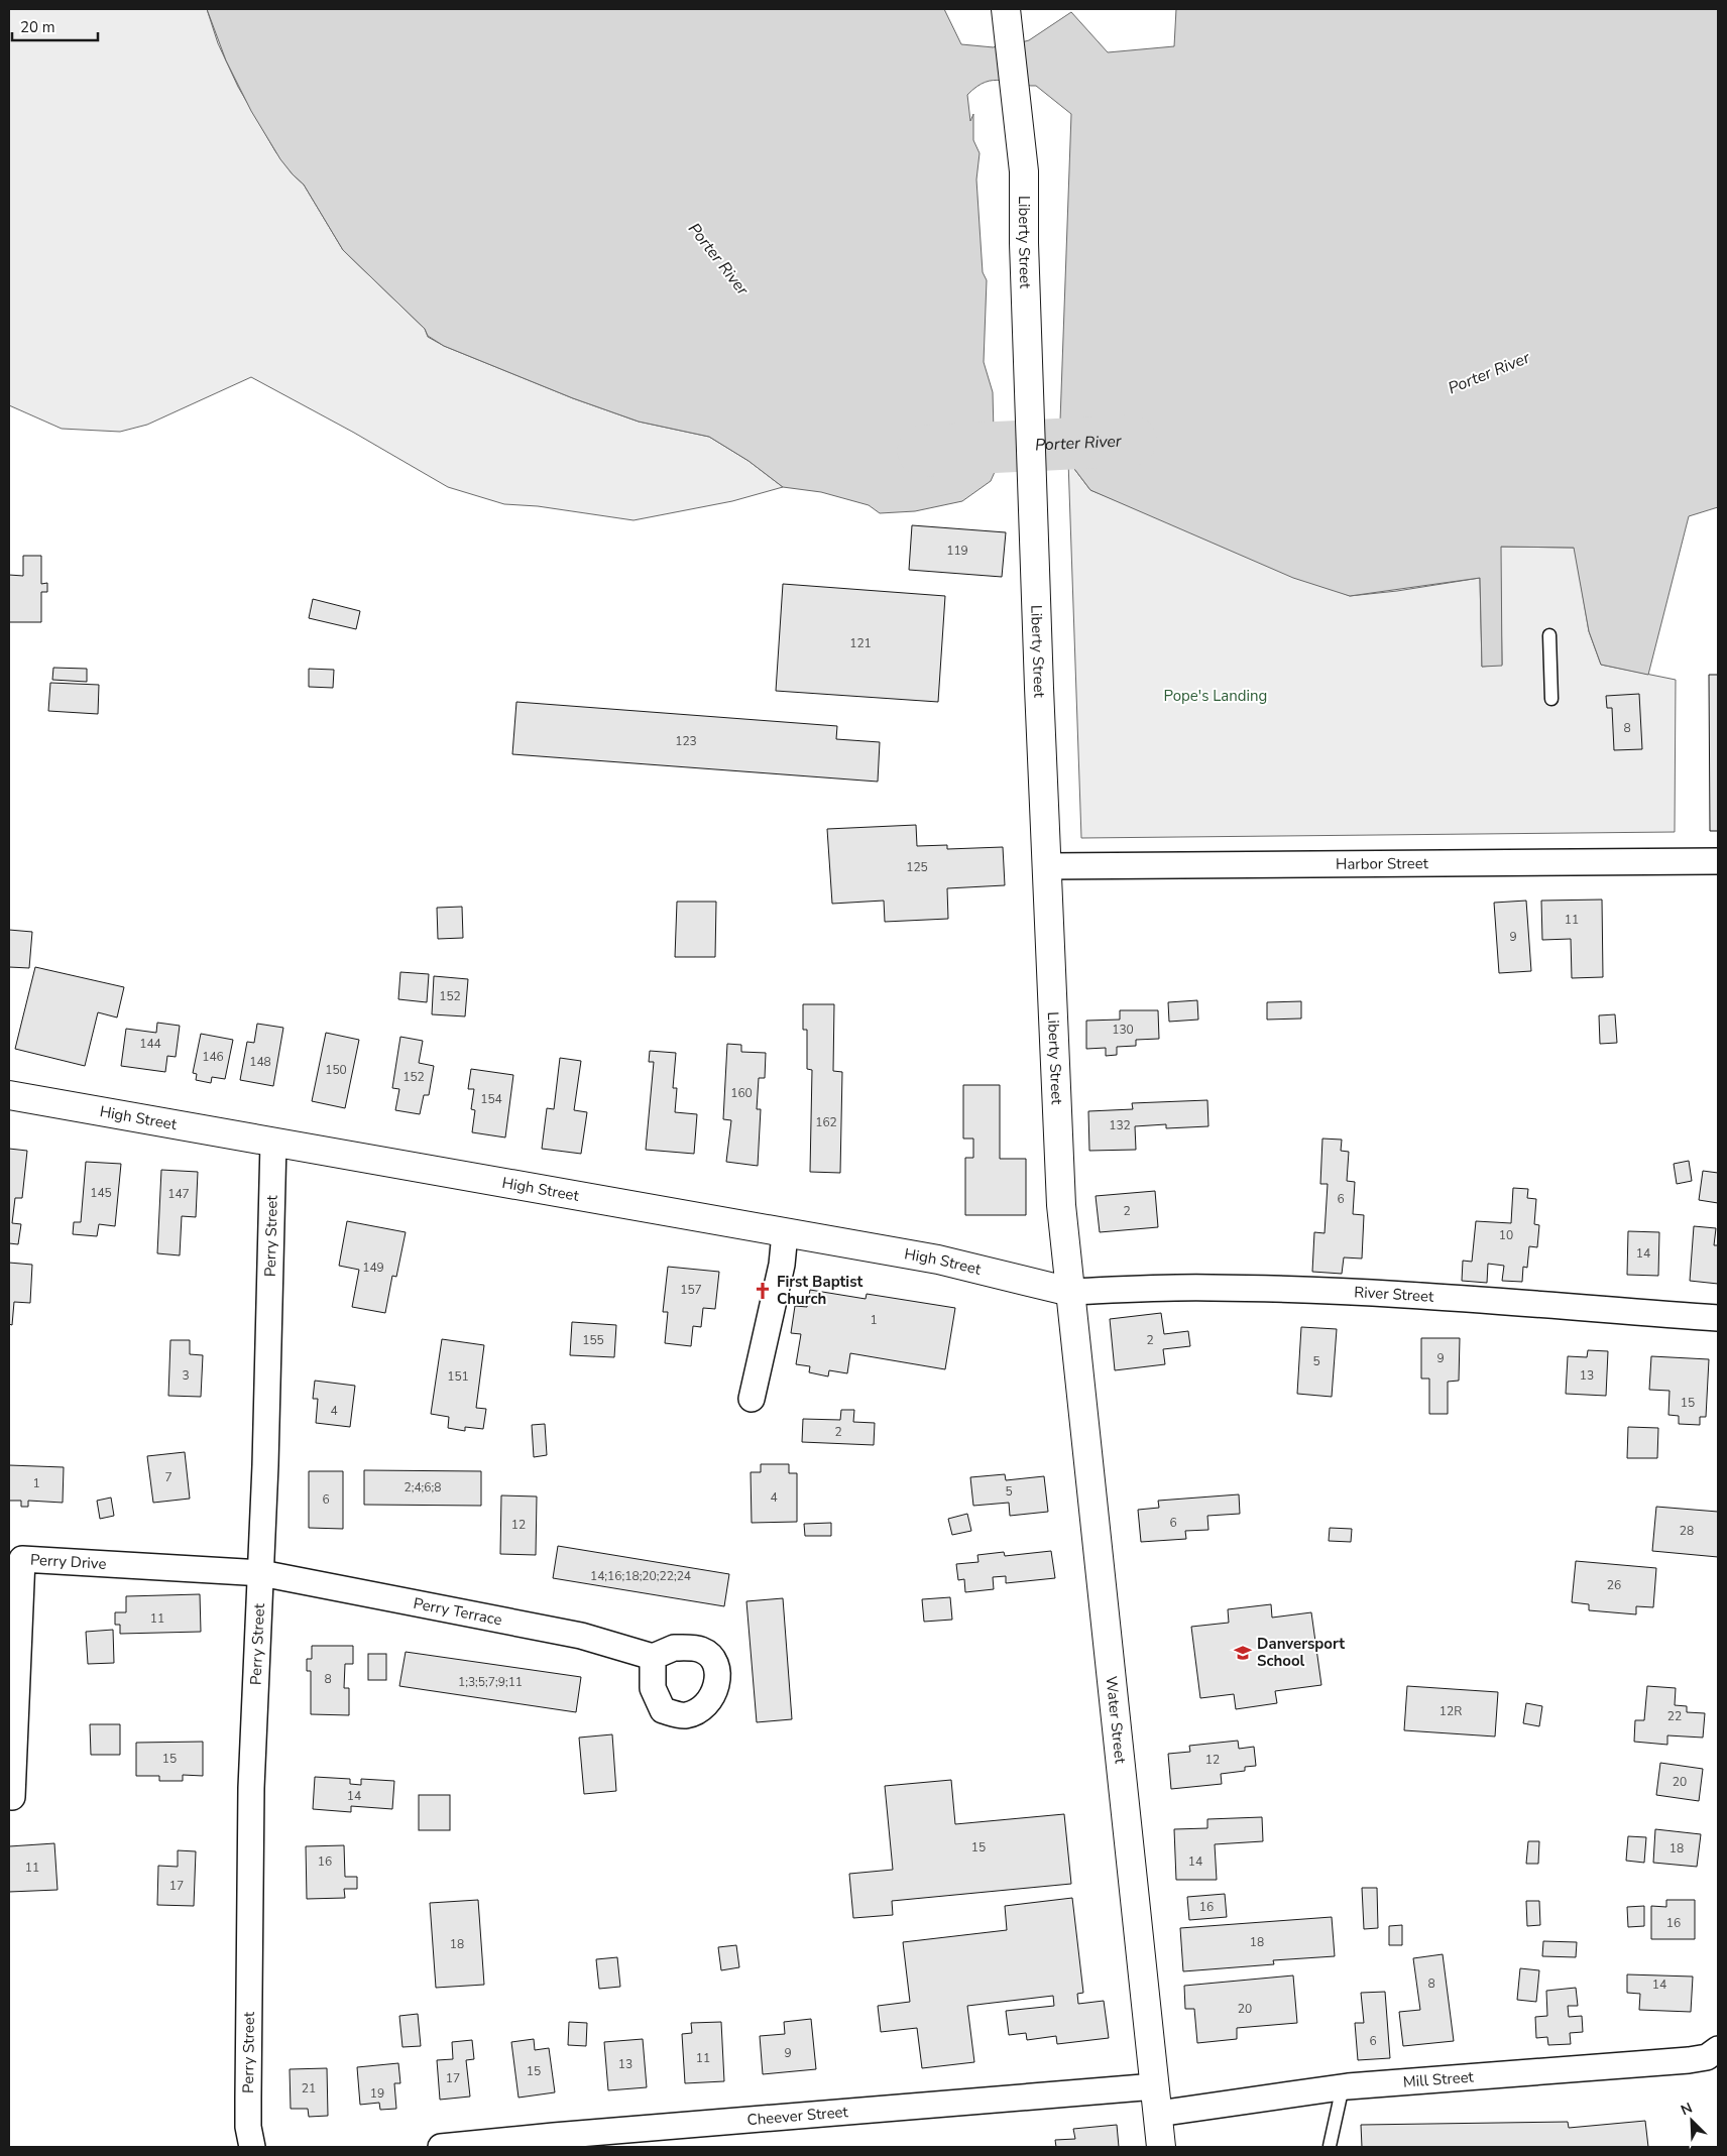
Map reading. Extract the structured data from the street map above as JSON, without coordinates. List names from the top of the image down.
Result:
{
  "streets": {
    "main road": ["Liberty Street", "High Street", "Water Street"],
    "street": [
      "Harbor Street",
      "Perry Street",
      "River Street",
      "Perry Drive",
      "Perry Terrace",
      "Mill Street",
      "Cheever Street"
    ]
  },
  "crossings": [
    ["Liberty Street", "Harbor Street"],
    ["Liberty Street", "High Street"],
    ["Liberty Street", "River Street"],
    ["Liberty Street", "Water Street"],
    ["High Street", "Perry Street"],
    ["High Street", "River Street"],
    ["High Street", "Water Street"],
    ["Perry Street", "Perry Drive"],
    ["Perry Street", "Perry Terrace"],
    ["River Street", "Water Street"],
    ["Perry Drive", "Perry Terrace"],
    ["Water Street", "Mill Street"],
    ["Water Street", "Cheever Street"]
  ],
  "water": ["Porter River"],
  "parks": ["Pope's Landing"],
  "places": {
    "church": ["First Baptist Church"],
    "school or university": ["Danversport School"]
  },
  "house_numbers": [
    "119",
    "121",
    "8",
    "123",
    "125",
    "11",
    "9",
    "152",
    "130",
    "144",
    "146",
    "148",
    "150",
    "152",
    "160",
    "154",
    "162",
    "132",
    "145",
    "147",
    "6",
    "2",
    "10",
    "14",
    "149",
    "157",
    "1",
    "155",
    "2",
    "9",
    "5",
    "3",
    "13",
    "151",
    "15",
    "4",
    "2",
    "7",
    "1",
    "2;4;6;8",
    "5",
    "4",
    "6",
    "6",
    "12",
    "28",
    "14;16;18;20;22;24",
    "26",
    "11",
    "8",
    "1;3;5;7;9;11",
    "12R",
    "22",
    "15",
    "12",
    "20",
    "14",
    "15",
    "18",
    "16",
    "14",
    "11",
    "17",
    "16",
    "16",
    "18",
    "18",
    "8",
    "14",
    "20",
    "6",
    "9",
    "11",
    "13",
    "15",
    "17",
    "21",
    "19"
  ],
  "scale_bar": "20 m",
  "north": "top left"
}
